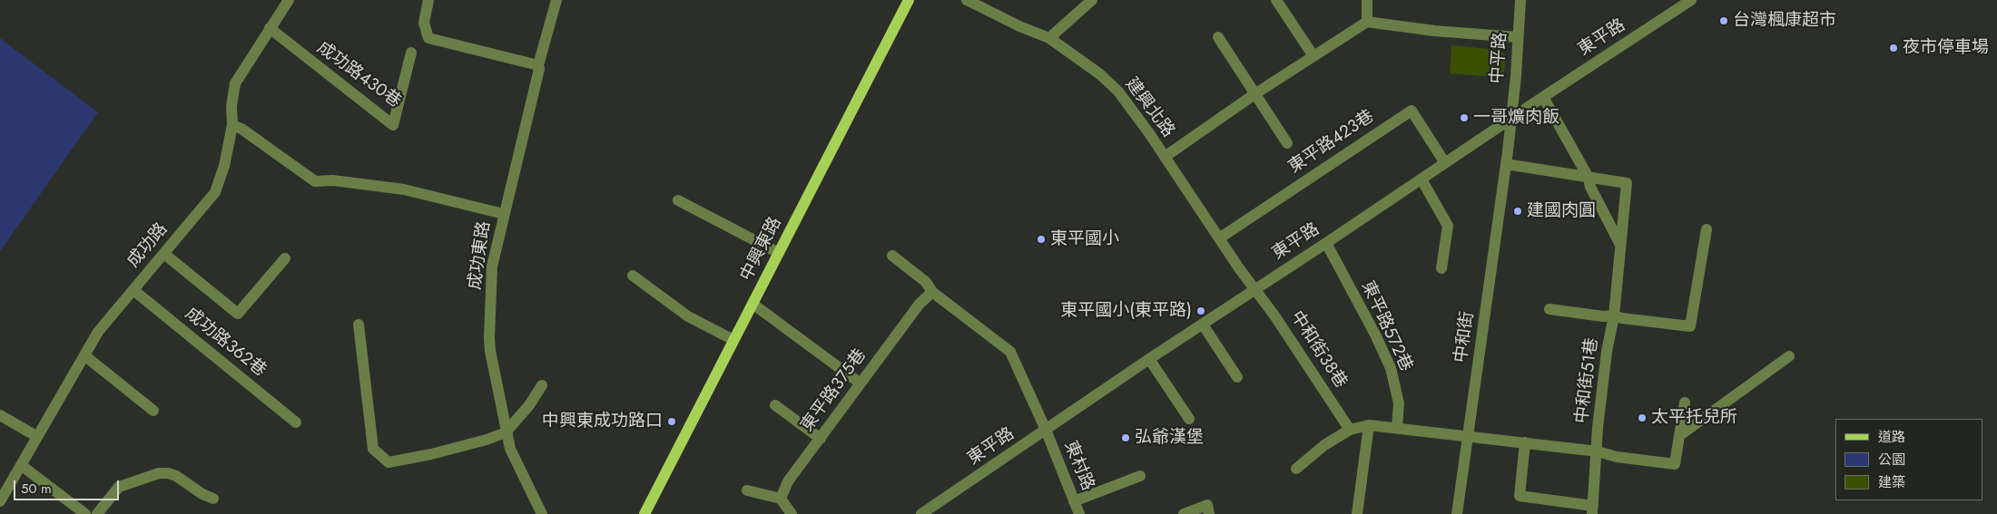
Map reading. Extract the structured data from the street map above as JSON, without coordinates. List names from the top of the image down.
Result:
{
  "streets": {
    "main road": ["中興東路"],
    "street": [
      "東平路",
      "中平路",
      "成功路430巷",
      "建興北路",
      "東平路423巷",
      "成功路",
      "成功東路",
      "東平路572巷",
      "中和街",
      "成功路362巷",
      "中和街38巷",
      "中和街51巷",
      "東平路375巷",
      "東村路"
    ]
  },
  "crossings": [
    ["東平路", "中平路"],
    ["東平路", "建興北路"],
    ["東平路", "東平路423巷"],
    ["東平路", "東平路572巷"],
    ["東平路", "中和街"],
    ["東平路", "中和街38巷"],
    ["東平路", "東村路"],
    ["中平路", "中和街"],
    ["成功路430巷", "成功路"],
    ["建興北路", "東平路423巷"],
    ["建興北路", "中和街38巷"],
    ["成功路", "成功路362巷"],
    ["中和街", "中和街51巷"]
  ],
  "places": [
    "台灣楓康超市",
    "夜市停車場",
    "一哥爌肉飯",
    "建國肉圓",
    "東平國小",
    "東平國小(東平路)",
    "太平托兒所",
    "中興東成功路口",
    "弘爺漢堡"
  ],
  "legend": ["道路", "公園", "建築"],
  "scale_bar": "50 m"
}
